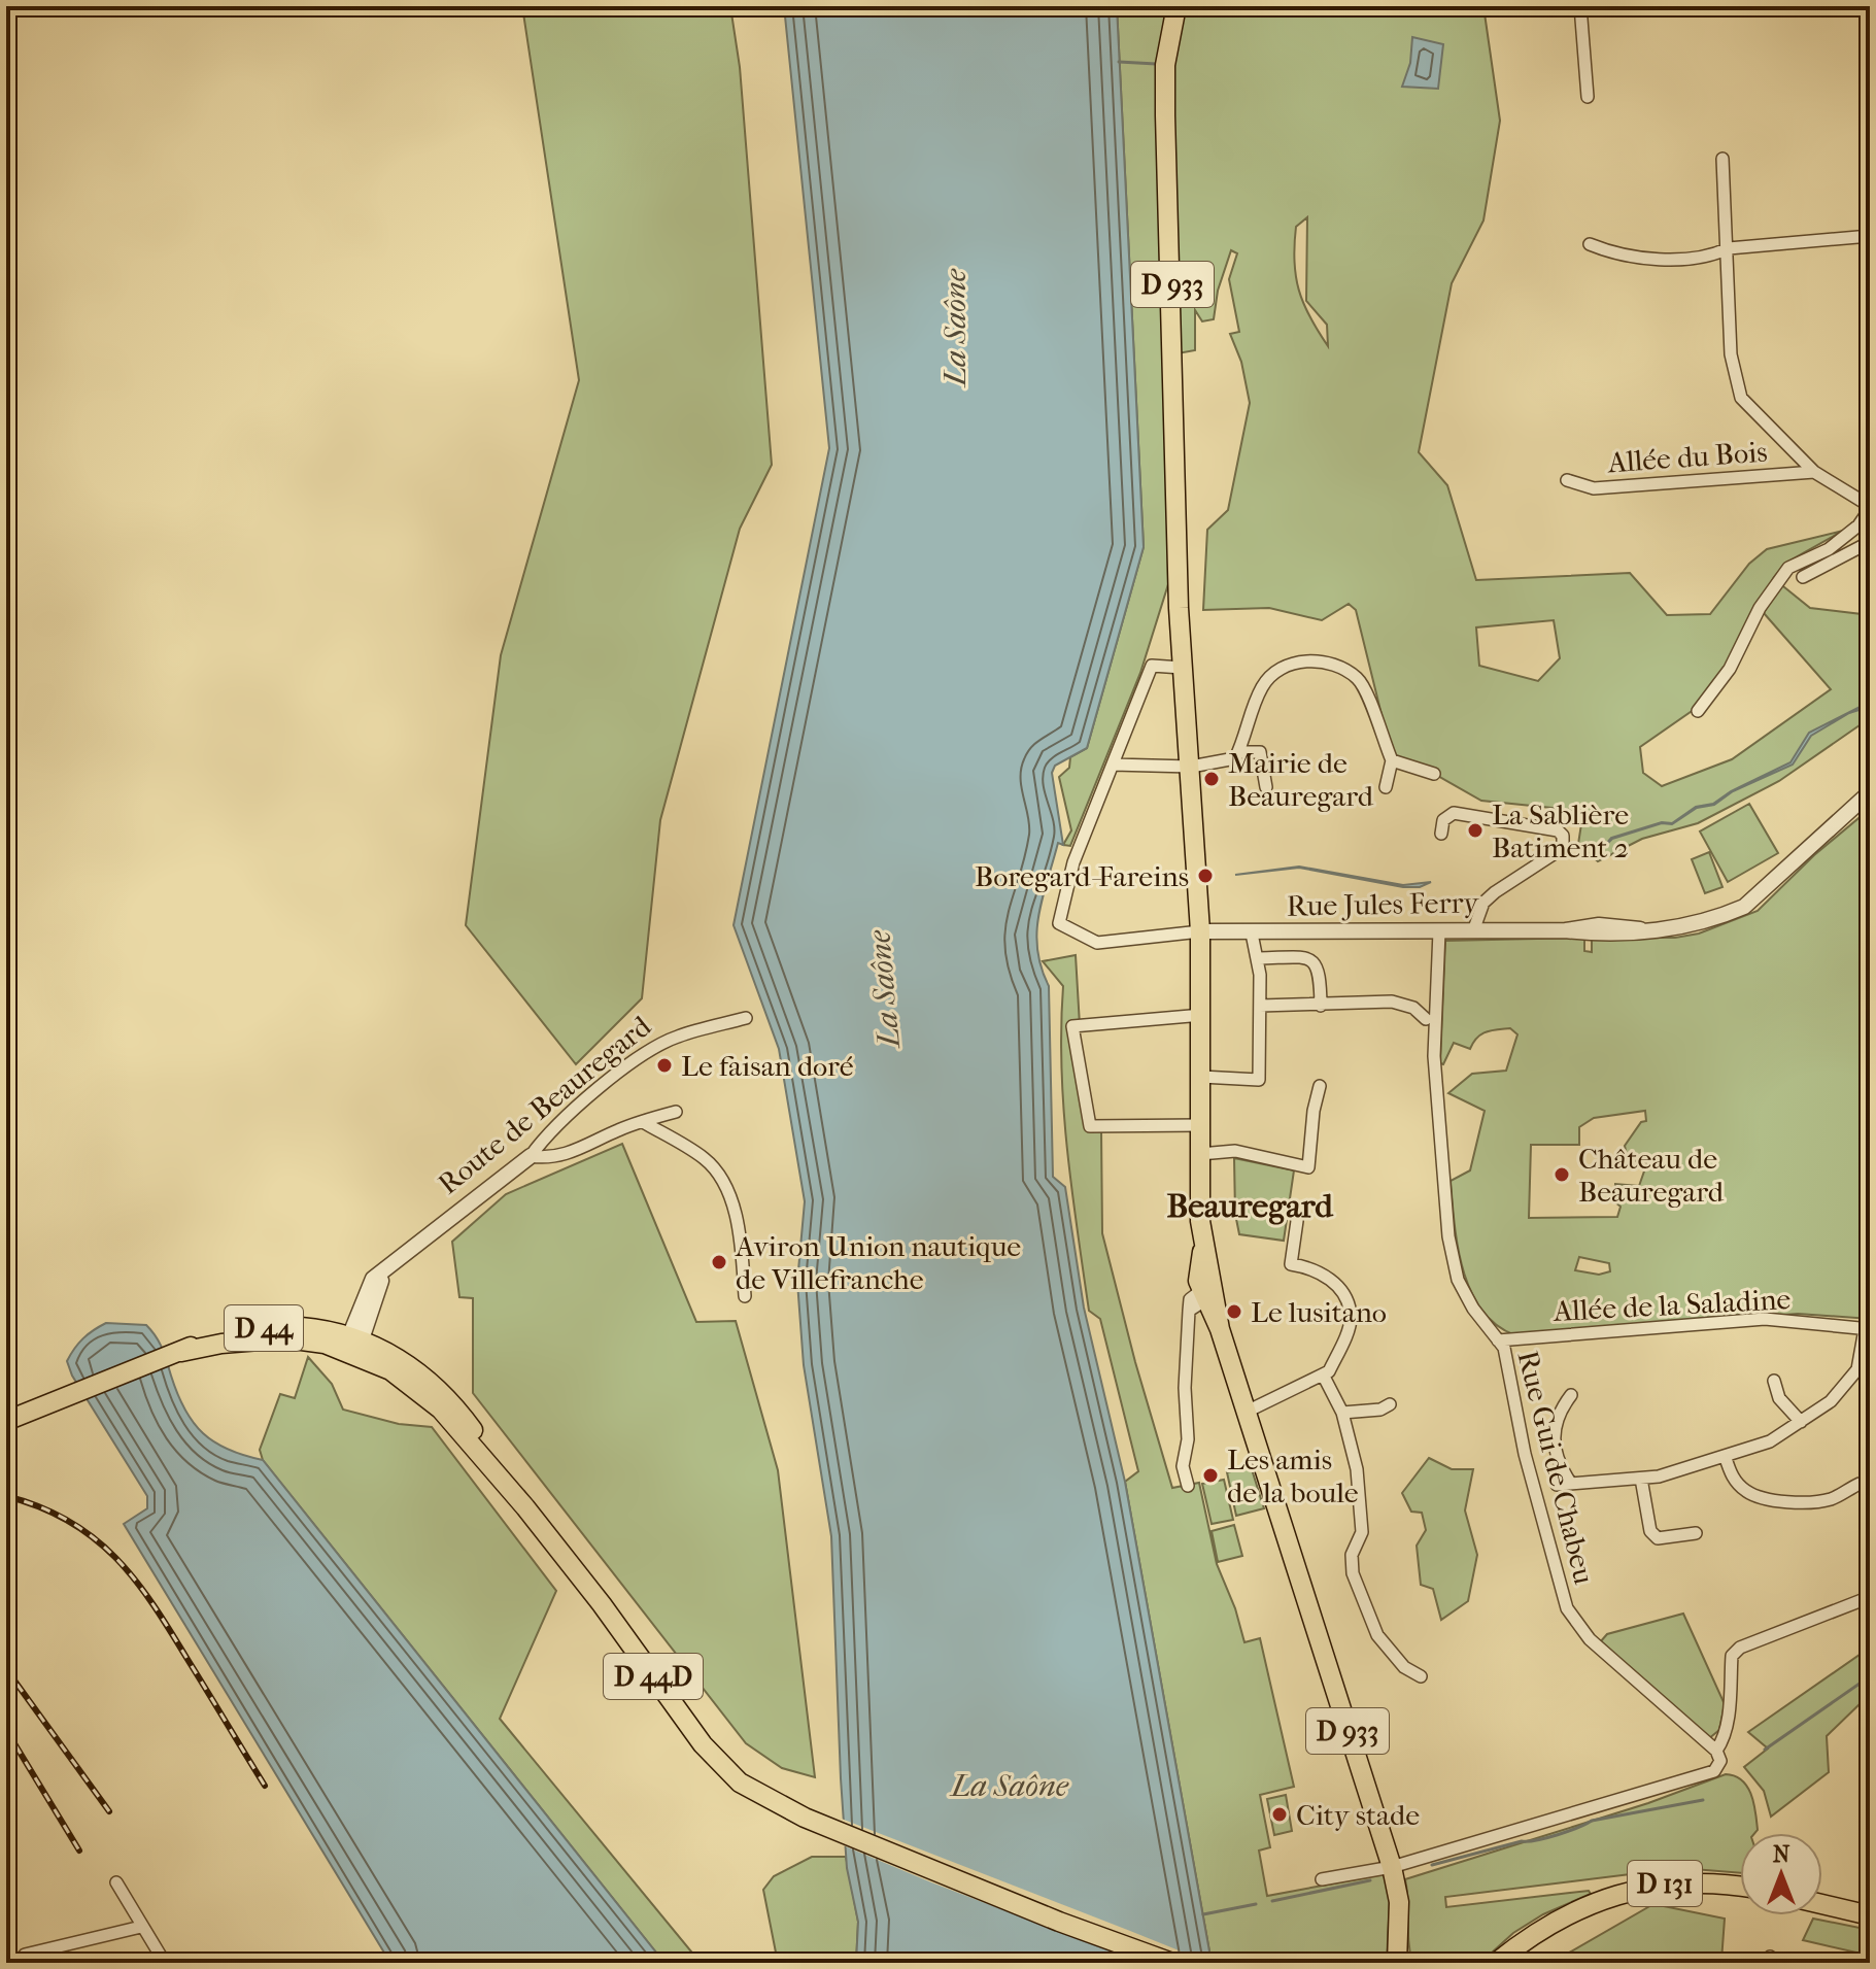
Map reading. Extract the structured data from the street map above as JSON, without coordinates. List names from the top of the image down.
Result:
{
  "streets": {
    "main road": [
      "D 933",
      "D 44",
      "D 44D",
      "D 131"
    ],
    "street": [
      "Allée du Bois",
      "Rue Jules Ferry",
      "Route de Beauregard",
      "Allée de la Saladine",
      "Rue Gui de Chabeu"
    ]
  },
  "crossings": [
    ["D 933", "Rue Jules Ferry"],
    ["Rue Jules Ferry", "Rue Gui de Chabeu"],
    ["Route de Beauregard", "D 44"],
    ["Route de Beauregard", "D 44D"],
    ["Allée de la Saladine", "Rue Gui de Chabeu"],
    ["D 44", "D 44D"]
  ],
  "districts": ["Beauregard"],
  "water": ["La Saône"],
  "places": [
    "Mairie de Beauregard",
    "La Sablière Batiment 2",
    "Boregard-Fareins",
    "Le faisan doré",
    "Château de Beauregard",
    "Aviron Union nautique de Villefranche",
    "Le lusitano",
    "Les amis de la boule",
    "City stade"
  ],
  "north": "top"
}
